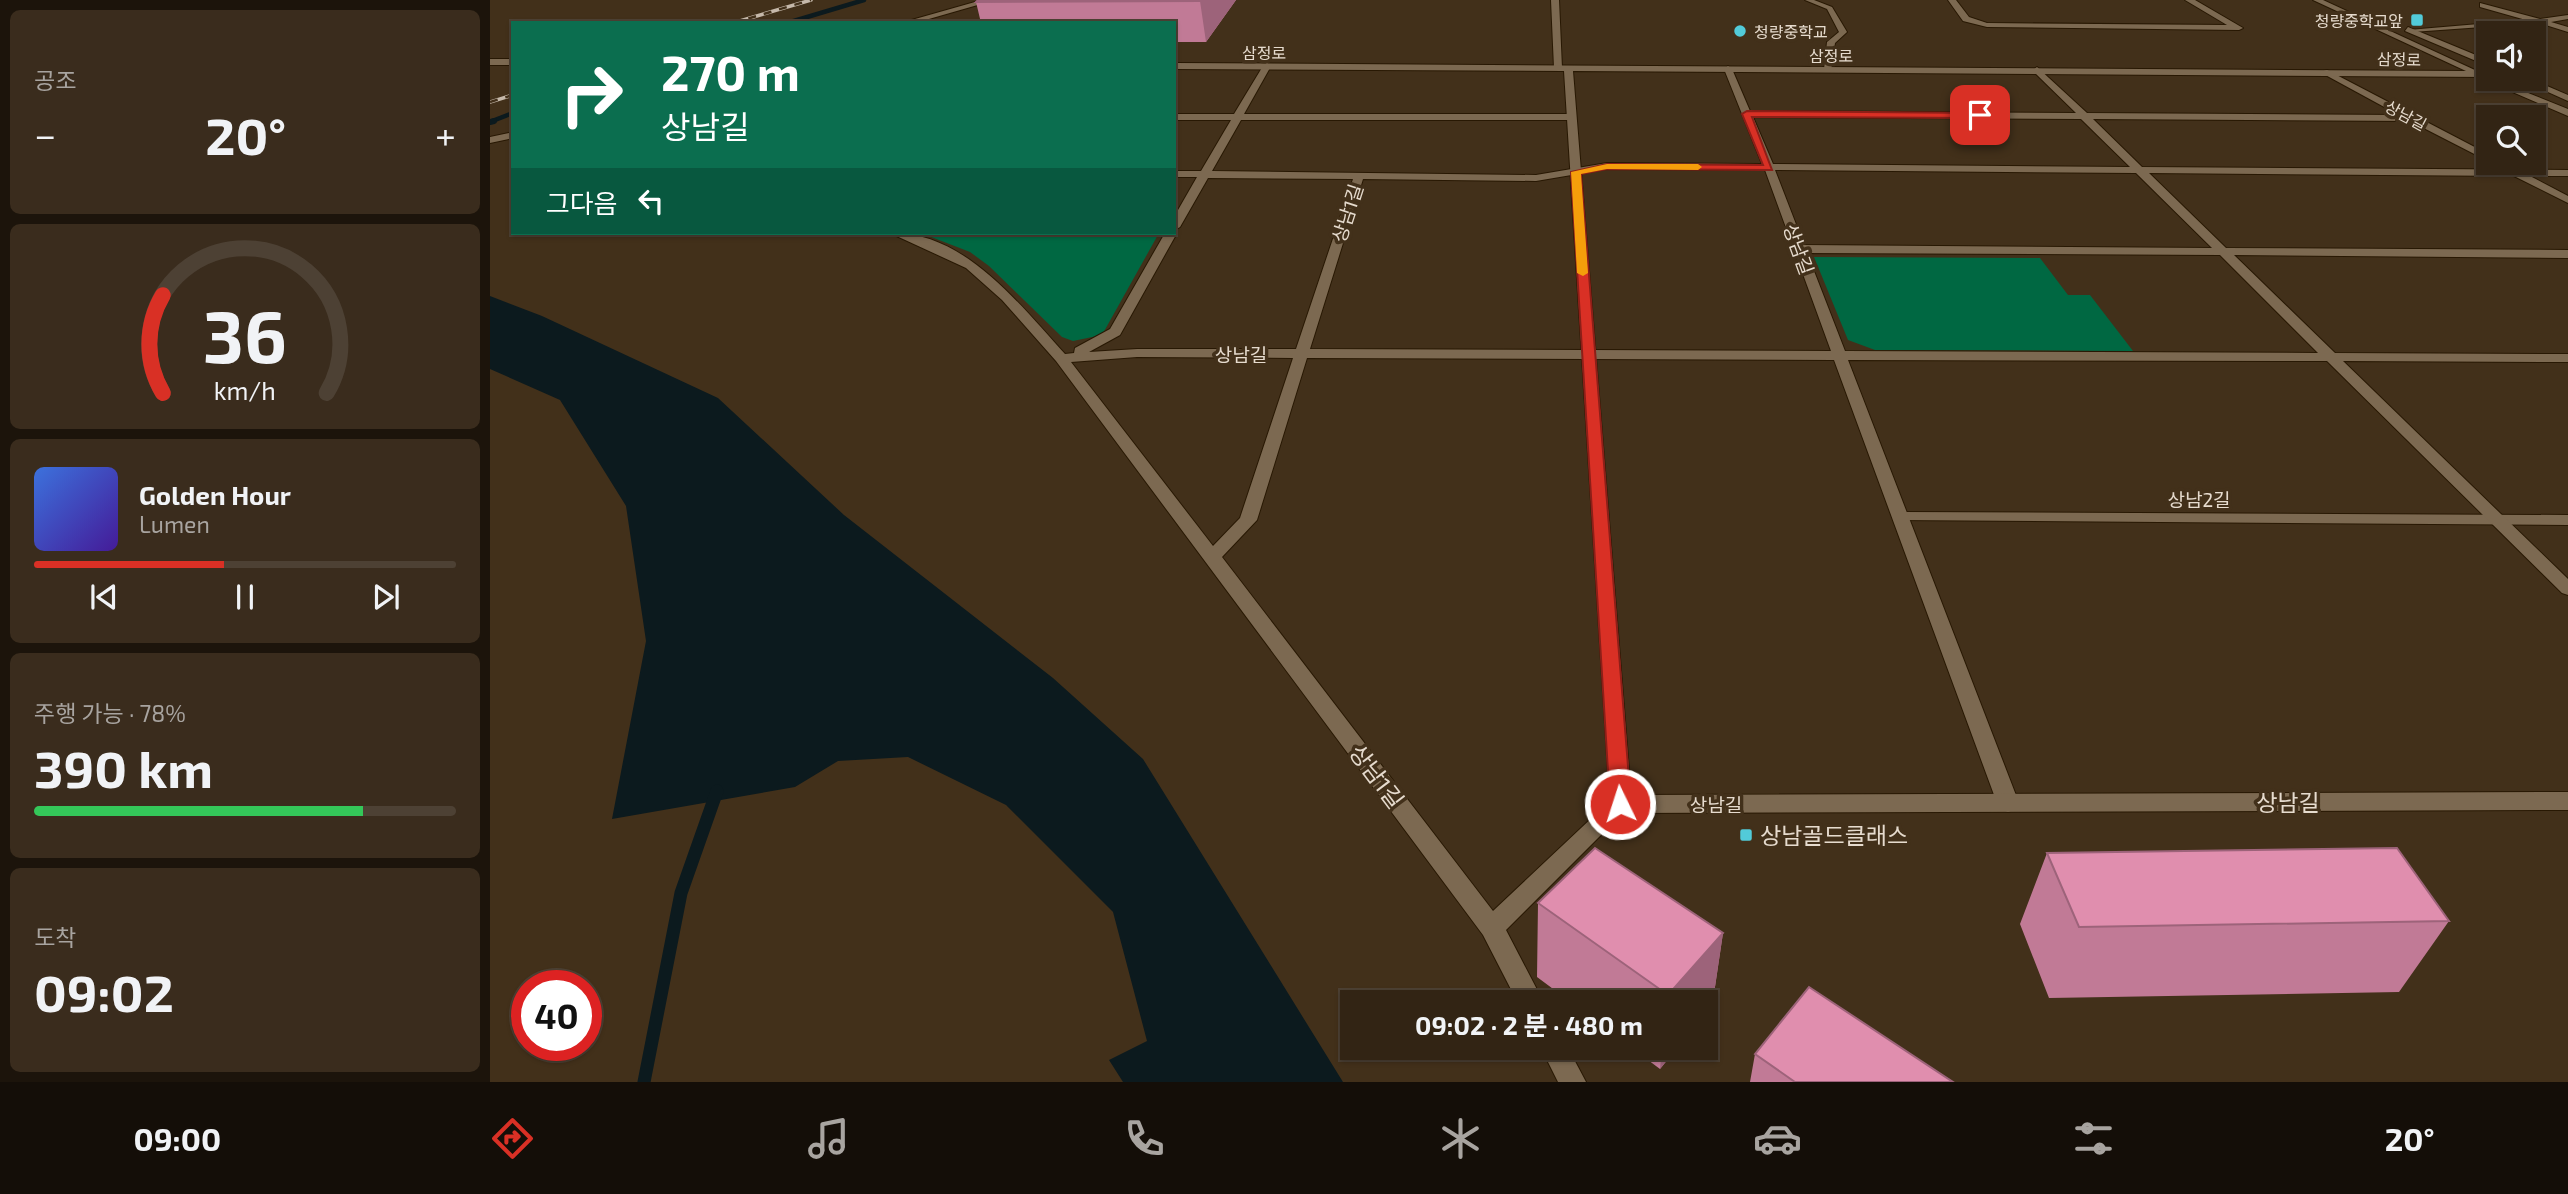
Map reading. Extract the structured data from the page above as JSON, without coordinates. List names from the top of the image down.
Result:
{
  "streets": {
    "street": ["삼정로", "상남길", "상남1길"],
    "lane": ["상남2길"]
  },
  "crossings": [
    ["삼정로", "상남길"],
    ["상남길", "상남1길"],
    ["상남길", "상남2길"]
  ],
  "places": {
    "transit": ["청량중학교앞", "상남골드클래스"],
    "other": ["청량중학교"]
  },
  "page": {
    "tile": [
      "공조",
      ["주행 가능 · 78%", "390 km"],
      ["도착", "09:02"]
    ],
    "turn": ["270 m", "상남길"],
    "heat": ["−", "20°", "+"],
    "then": "그다음",
    "song": ["Golden Hour", "Lumen"],
    "limit": "40",
    "trip": "09:02 · 2 분 · 480 m",
    "tabs": ["09:00", "20°"],
    "gauge": ["36", "km/h"]
  }
}
